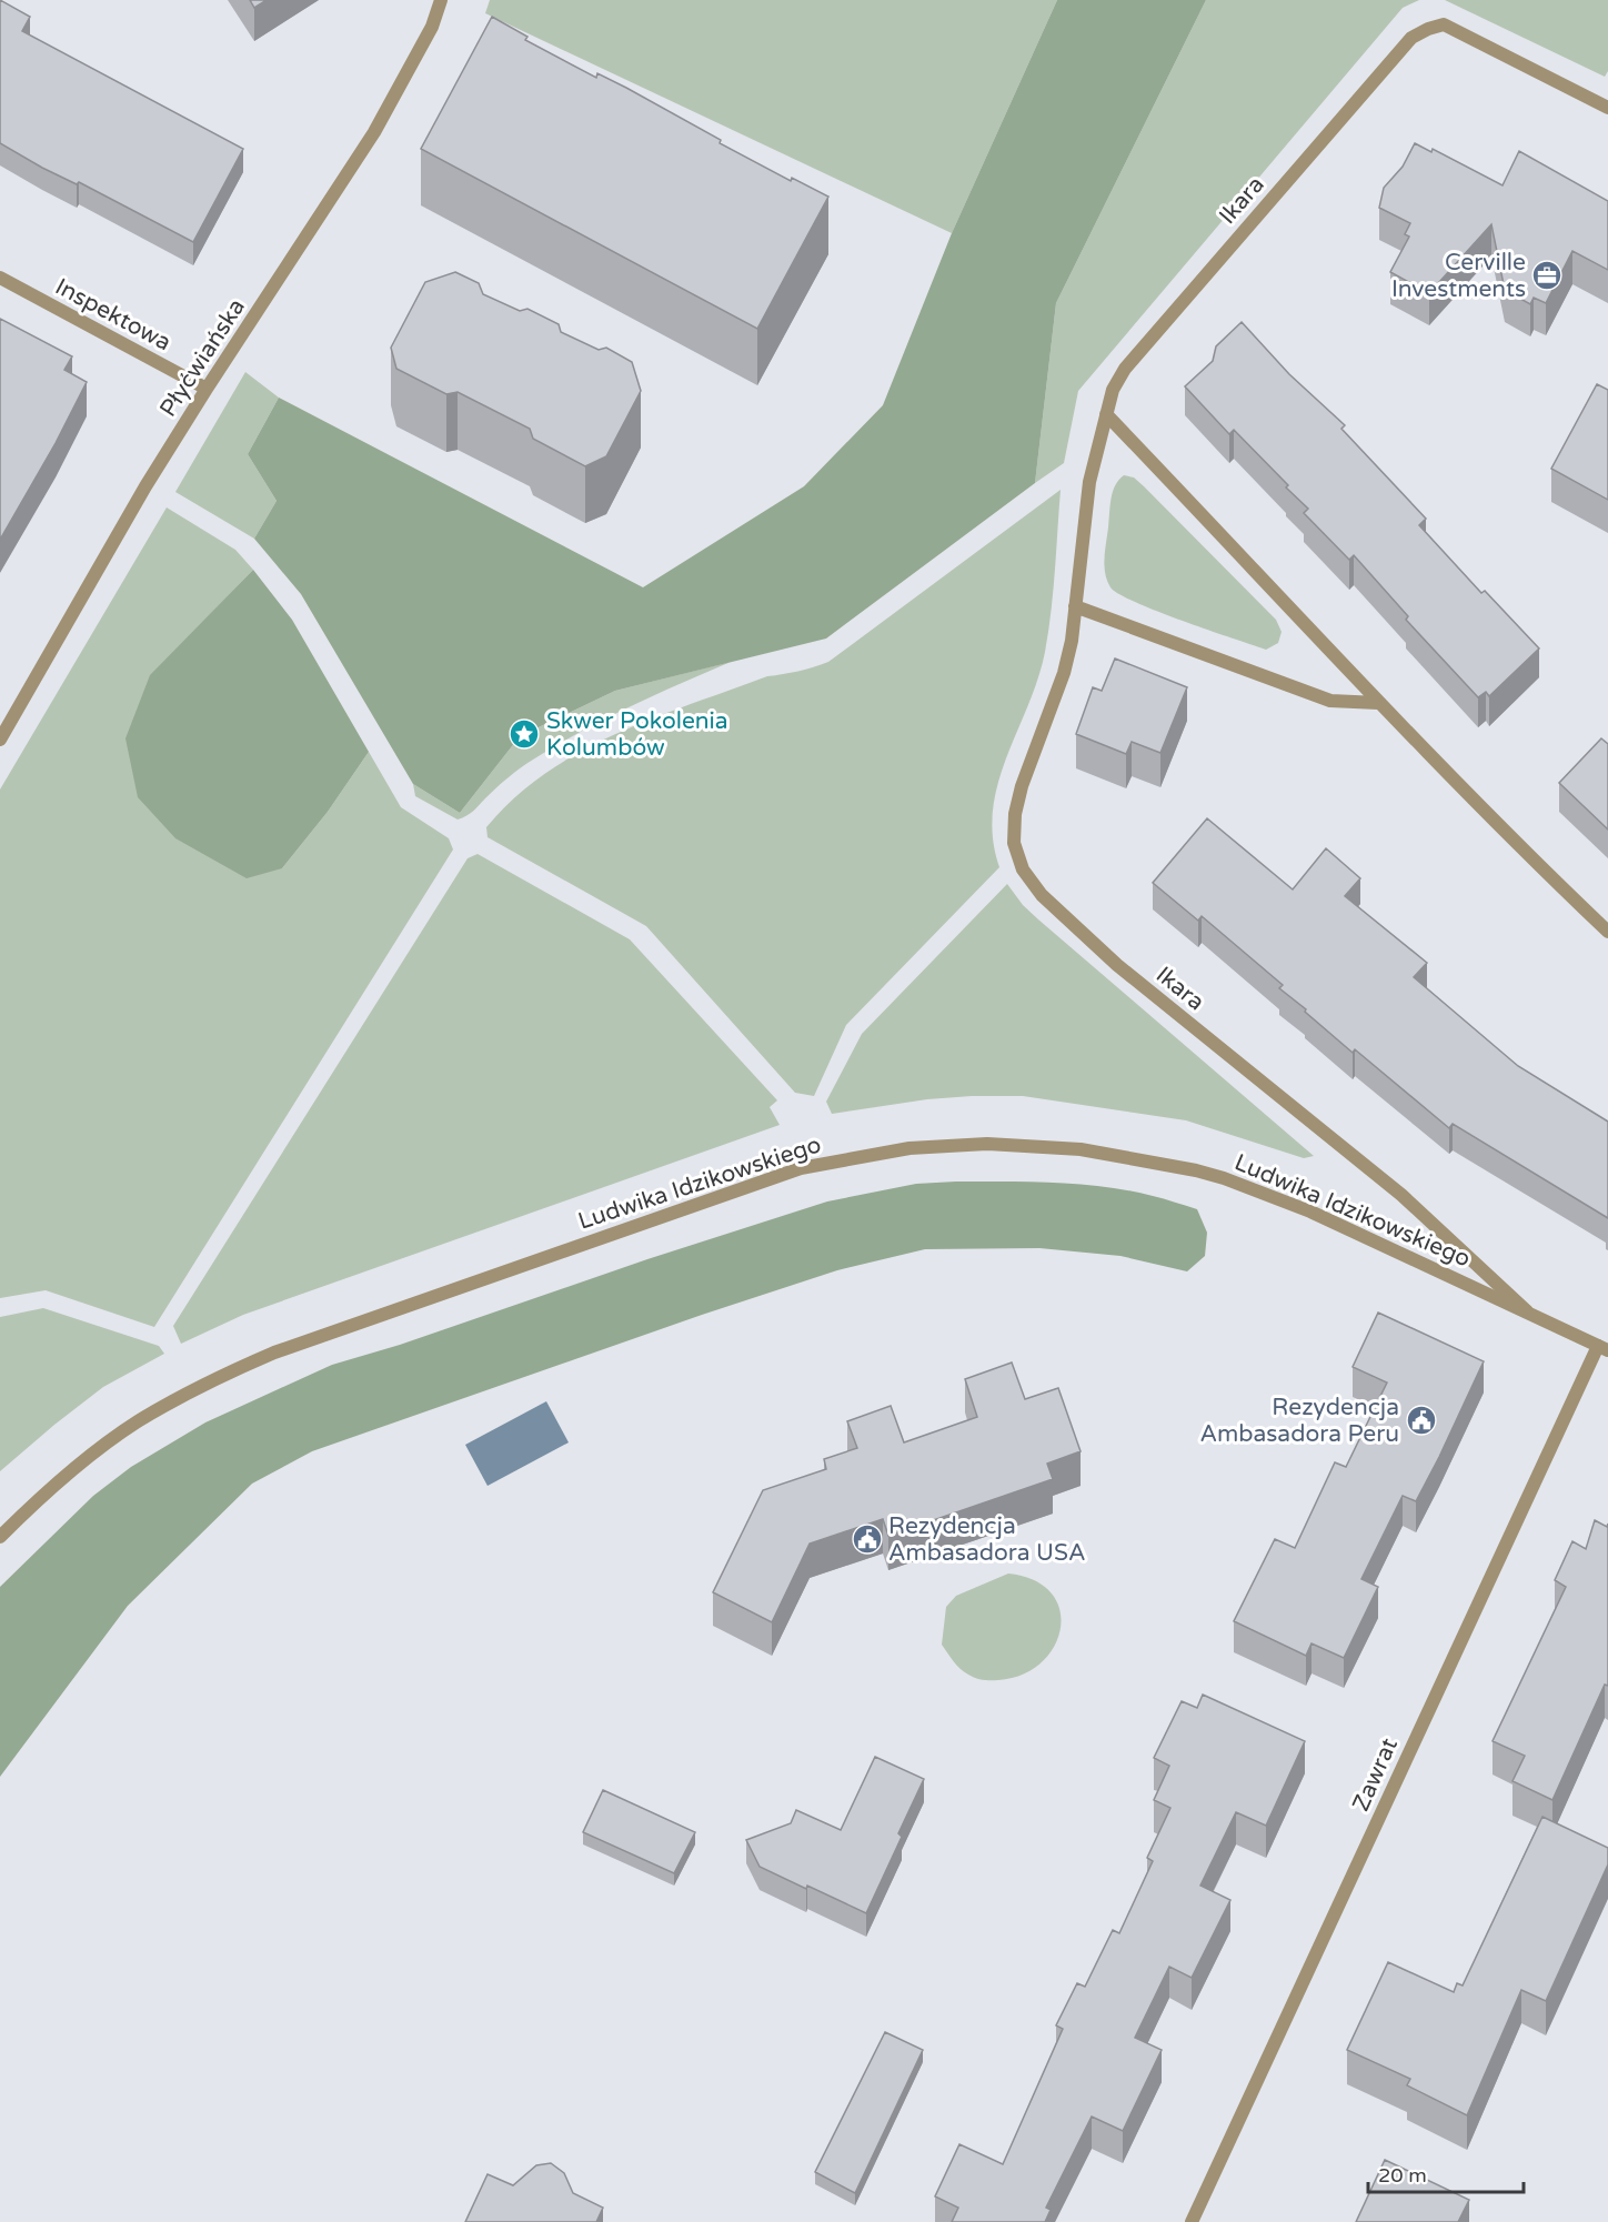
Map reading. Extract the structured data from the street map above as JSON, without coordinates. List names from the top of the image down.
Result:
{
  "streets": {
    "street": [
      "Ikara",
      "Inspektowa",
      "Płyćwiańska",
      "Ludwika Idzikowskiego",
      "Zawrat"
    ]
  },
  "crossings": [
    ["Ikara", "Ludwika Idzikowskiego"],
    ["Inspektowa", "Płyćwiańska"],
    ["Ludwika Idzikowskiego", "Zawrat"]
  ],
  "places": {
    "office": ["Cerville Investments"],
    "place": ["Skwer Pokolenia Kolumbów"],
    "public building": ["Rezydencja Ambasadora Peru", "Rezydencja Ambasadora USA"]
  },
  "scale_bar": "20 m"
}
